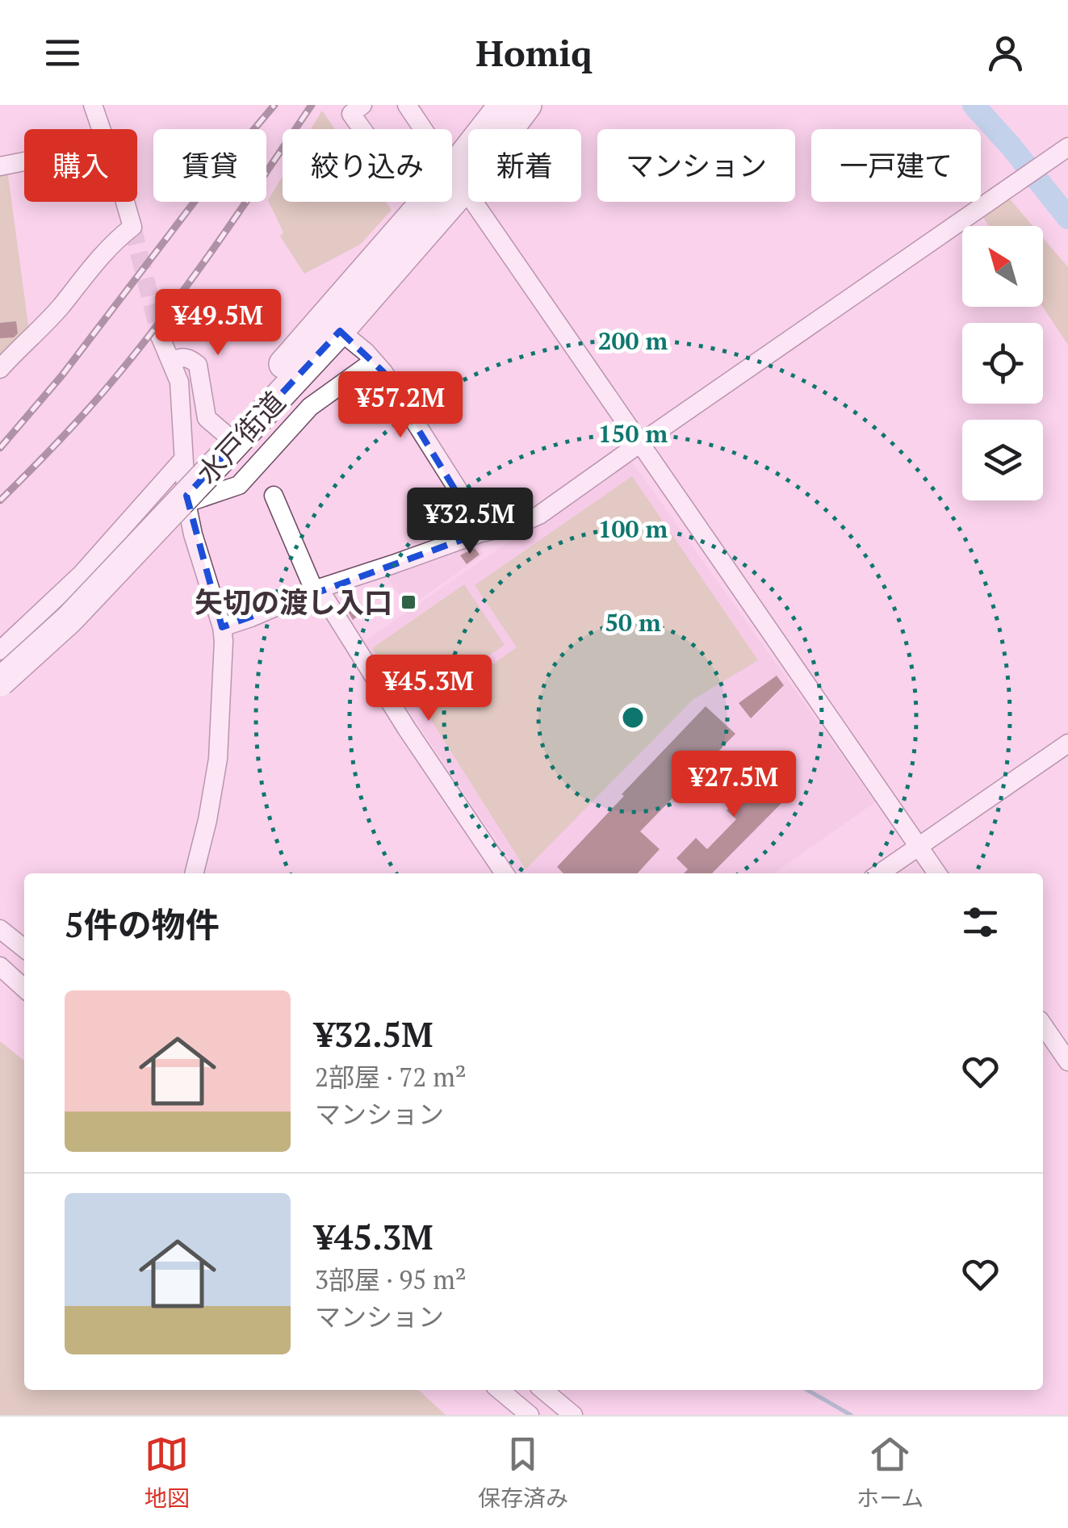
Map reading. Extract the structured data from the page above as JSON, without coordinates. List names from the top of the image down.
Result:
{
  "streets": {
    "highway": ["水戸街道"]
  },
  "places": {
    "transit": ["矢切の渡し入口"]
  },
  "north": "top left",
  "page": {
    "header": "Homiq",
    "chip": [
      "購入",
      "賃貸",
      "絞り込み",
      "新着",
      "マンション",
      "一戸建て"
    ],
    "price": [
      "¥49.5M",
      "¥57.2M",
      "¥32.5M",
      "¥45.3M",
      "¥27.5M"
    ],
    "heading": "5件の物件",
    "list": [
      {
        "name": "¥32.5M",
        "note": "2部屋 · 72 m² · マンション"
      },
      {
        "name": "¥45.3M",
        "note": "3部屋 · 95 m² · マンション"
      }
    ],
    "tabs": ["地図", "保存済み", "ホーム"]
  },
  "rings": [
    "200 m",
    "150 m",
    "100 m",
    "50 m"
  ]
}
